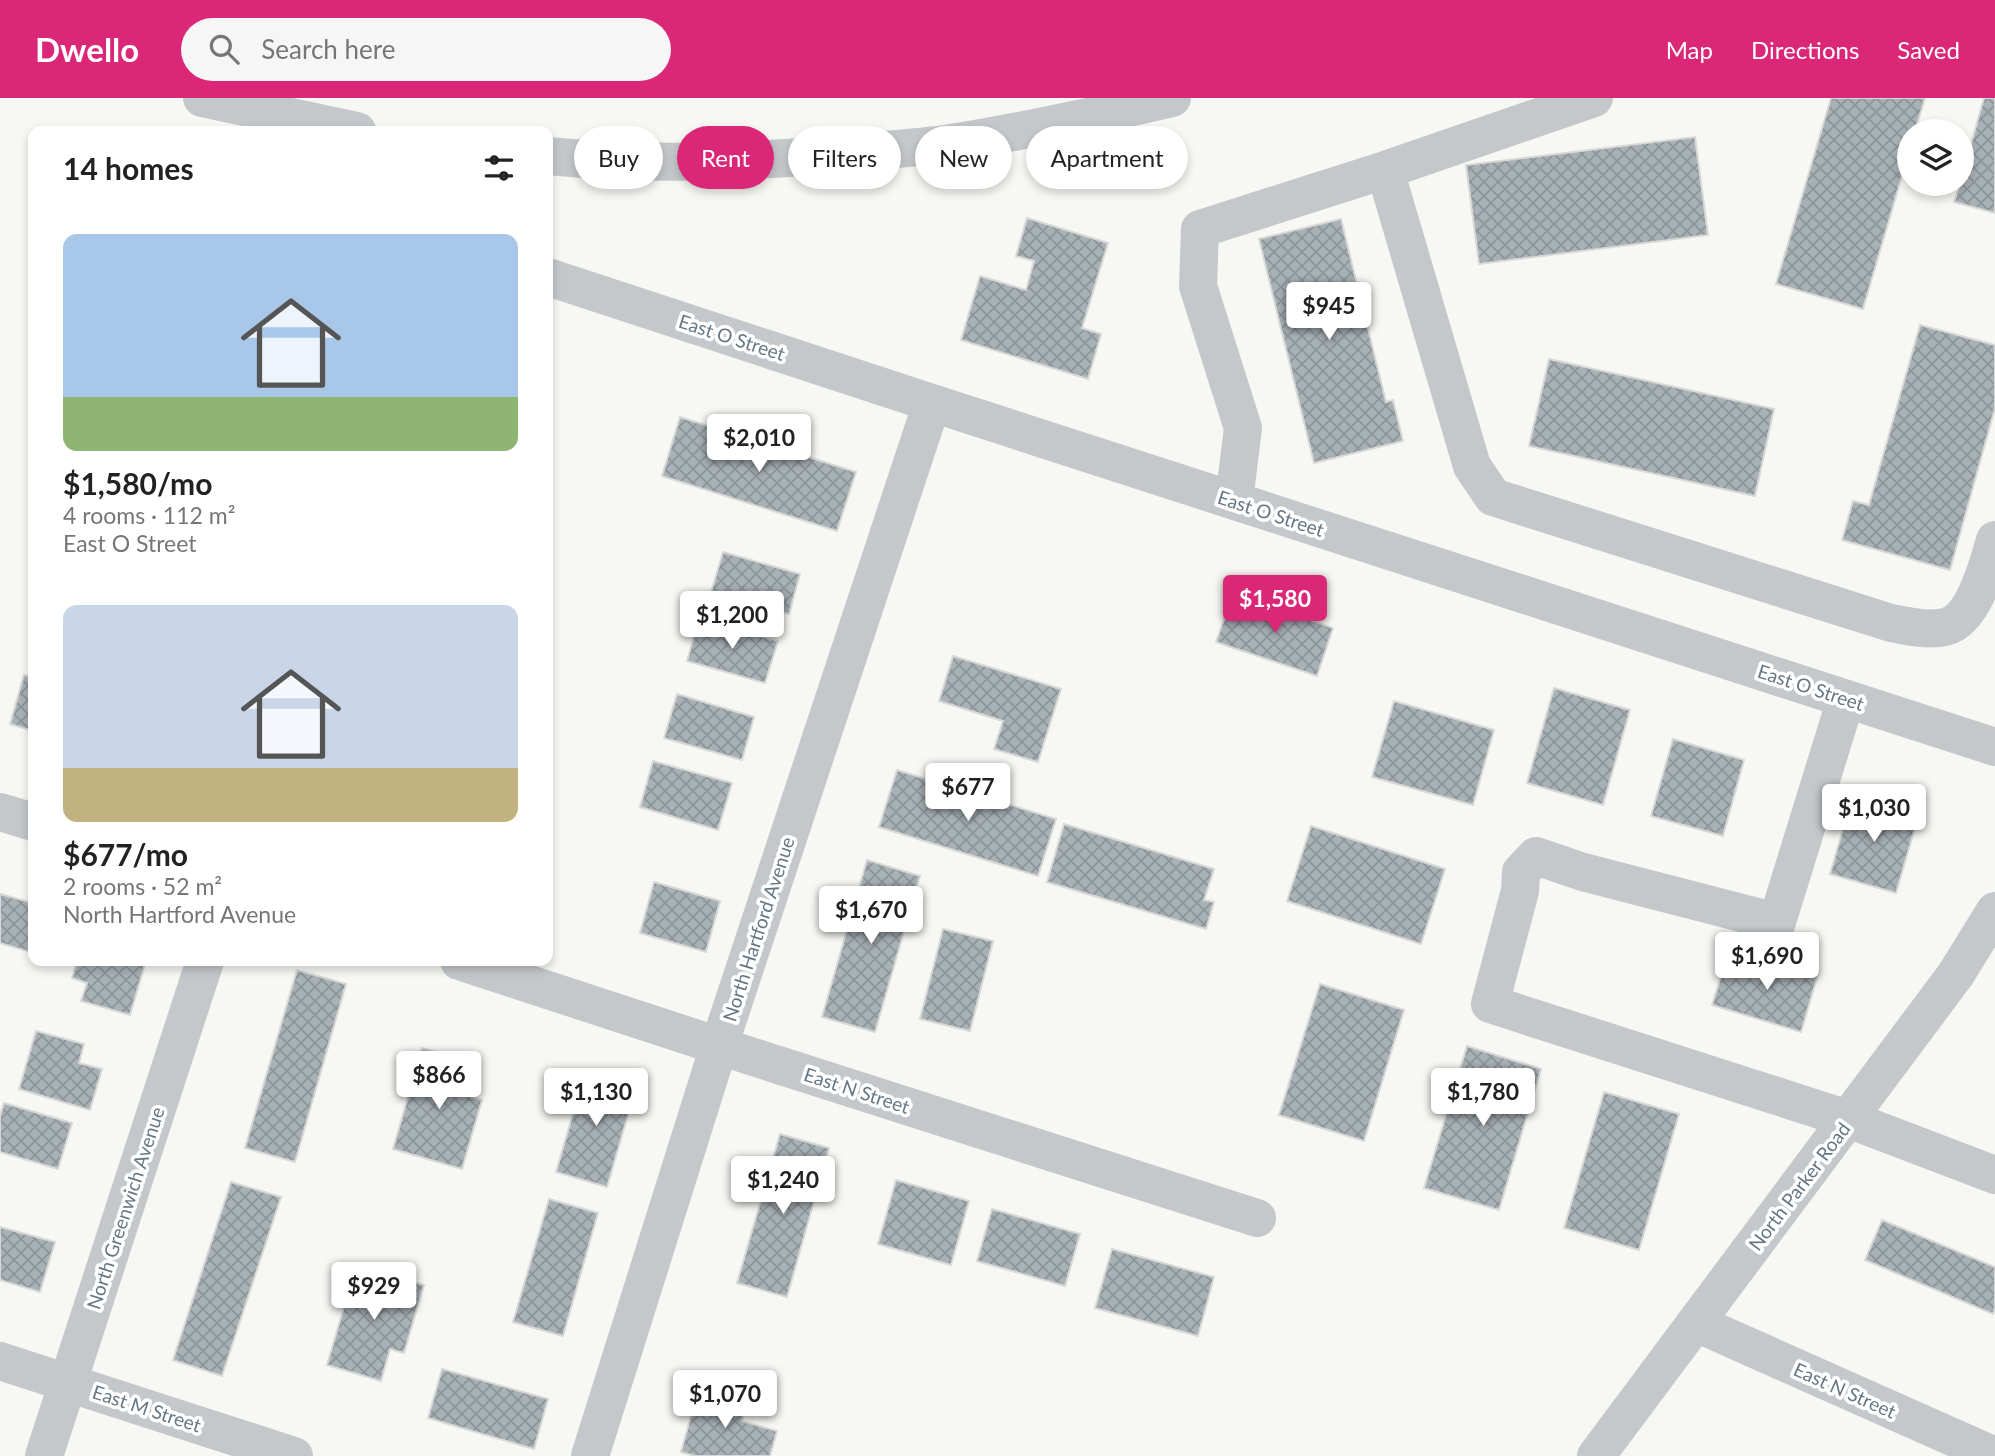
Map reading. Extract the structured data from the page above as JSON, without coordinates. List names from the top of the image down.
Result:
{
  "streets": {
    "street": [
      "East O Street",
      "North Hartford Avenue",
      "East N Street",
      "North Parker Road",
      "North Greenwich Avenue",
      "East M Street"
    ]
  },
  "crossings": [
    ["East O Street", "North Hartford Avenue"],
    ["North Hartford Avenue", "East N Street"],
    ["East N Street", "North Parker Road"],
    ["North Greenwich Avenue", "East M Street"]
  ],
  "page": {
    "header": "Dwello",
    "search": "Search here",
    "nav": ["Map", "Directions", "Saved"],
    "chip": [
      "Buy",
      "Rent",
      "Filters",
      "New",
      "Apartment"
    ],
    "heading": "14 homes",
    "list": [
      {
        "name": "$1,580/mo",
        "note": "4 rooms · 112 m² · East O Street"
      },
      {
        "name": "$677/mo",
        "note": "2 rooms · 52 m² · North Hartford Avenue"
      }
    ],
    "price": [
      "$945",
      "$2,010",
      "$1,580",
      "$1,200",
      "$677",
      "$1,030",
      "$1,670",
      "$1,690",
      "$866",
      "$1,130",
      "$1,780",
      "$1,240",
      "$929",
      "$1,070"
    ]
  }
}
